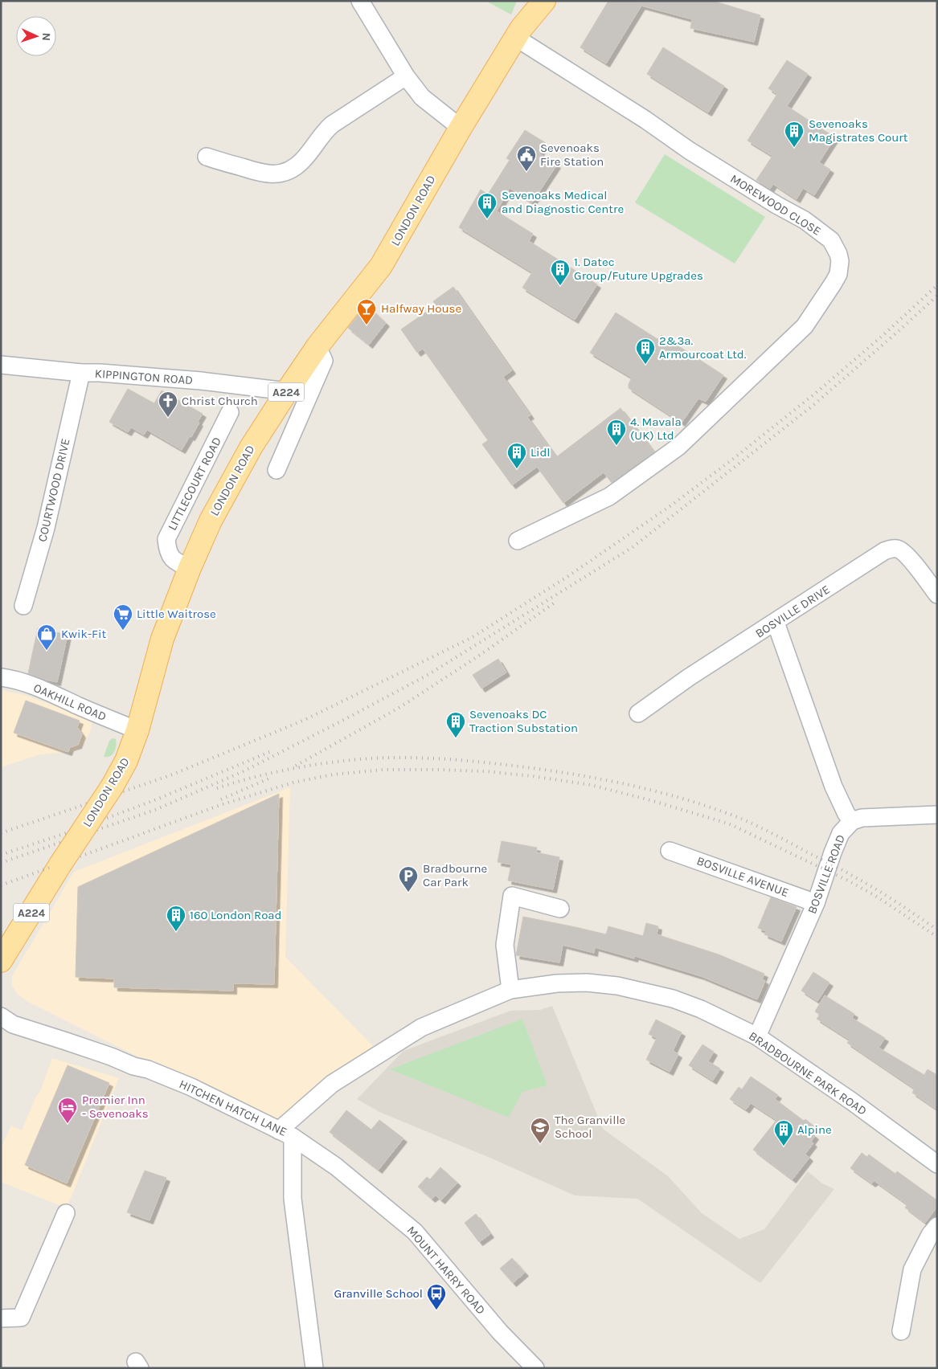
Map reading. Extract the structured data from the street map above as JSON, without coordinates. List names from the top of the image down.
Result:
{
  "streets": {
    "main road": ["LONDON ROAD", "A224"],
    "street": [
      "MOREWOOD CLOSE",
      "KIPPINGTON ROAD",
      "LITTLECOURT ROAD",
      "COURTWOOD DRIVE",
      "BOSVILLE DRIVE",
      "OAKHILL ROAD",
      "BOSVILLE ROAD",
      "BOSVILLE AVENUE",
      "BRADBOURNE PARK ROAD",
      "HITCHEN HATCH LANE",
      "MOUNT HARRY ROAD"
    ]
  },
  "crossings": [
    ["MOREWOOD CLOSE", "LONDON ROAD"],
    ["LONDON ROAD", "KIPPINGTON ROAD"],
    ["LONDON ROAD", "LITTLECOURT ROAD"],
    ["LONDON ROAD", "OAKHILL ROAD"],
    ["KIPPINGTON ROAD", "COURTWOOD DRIVE"],
    ["BOSVILLE DRIVE", "BOSVILLE ROAD"],
    ["BOSVILLE ROAD", "BOSVILLE AVENUE"],
    ["BOSVILLE ROAD", "BRADBOURNE PARK ROAD"],
    ["BRADBOURNE PARK ROAD", "HITCHEN HATCH LANE"],
    ["BRADBOURNE PARK ROAD", "MOUNT HARRY ROAD"],
    ["HITCHEN HATCH LANE", "MOUNT HARRY ROAD"]
  ],
  "places": {
    "building": [
      "Sevenoaks Magistrates Court",
      "Sevenoaks Medical and Diagnostic Centre",
      "1. Datec Group/Future Upgrades",
      "2&3a. Armourcoat Ltd.",
      "4. Mavala (UK) Ltd",
      "Lidl",
      "Sevenoaks DC Traction Substation",
      "160 London Road",
      "Alpine"
    ],
    "public building": ["Sevenoaks Fire Station"],
    "bar": ["Halfway House"],
    "church": ["Christ Church"],
    "supermarket": ["Little Waitrose"],
    "shop": ["Kwik-Fit"],
    "parking": ["Bradbourne Car Park"],
    "hotel": ["Premier Inn - Sevenoaks"],
    "school or university": ["The Granville School"],
    "bus stop": ["Granville School"]
  },
  "north": "right"
}
